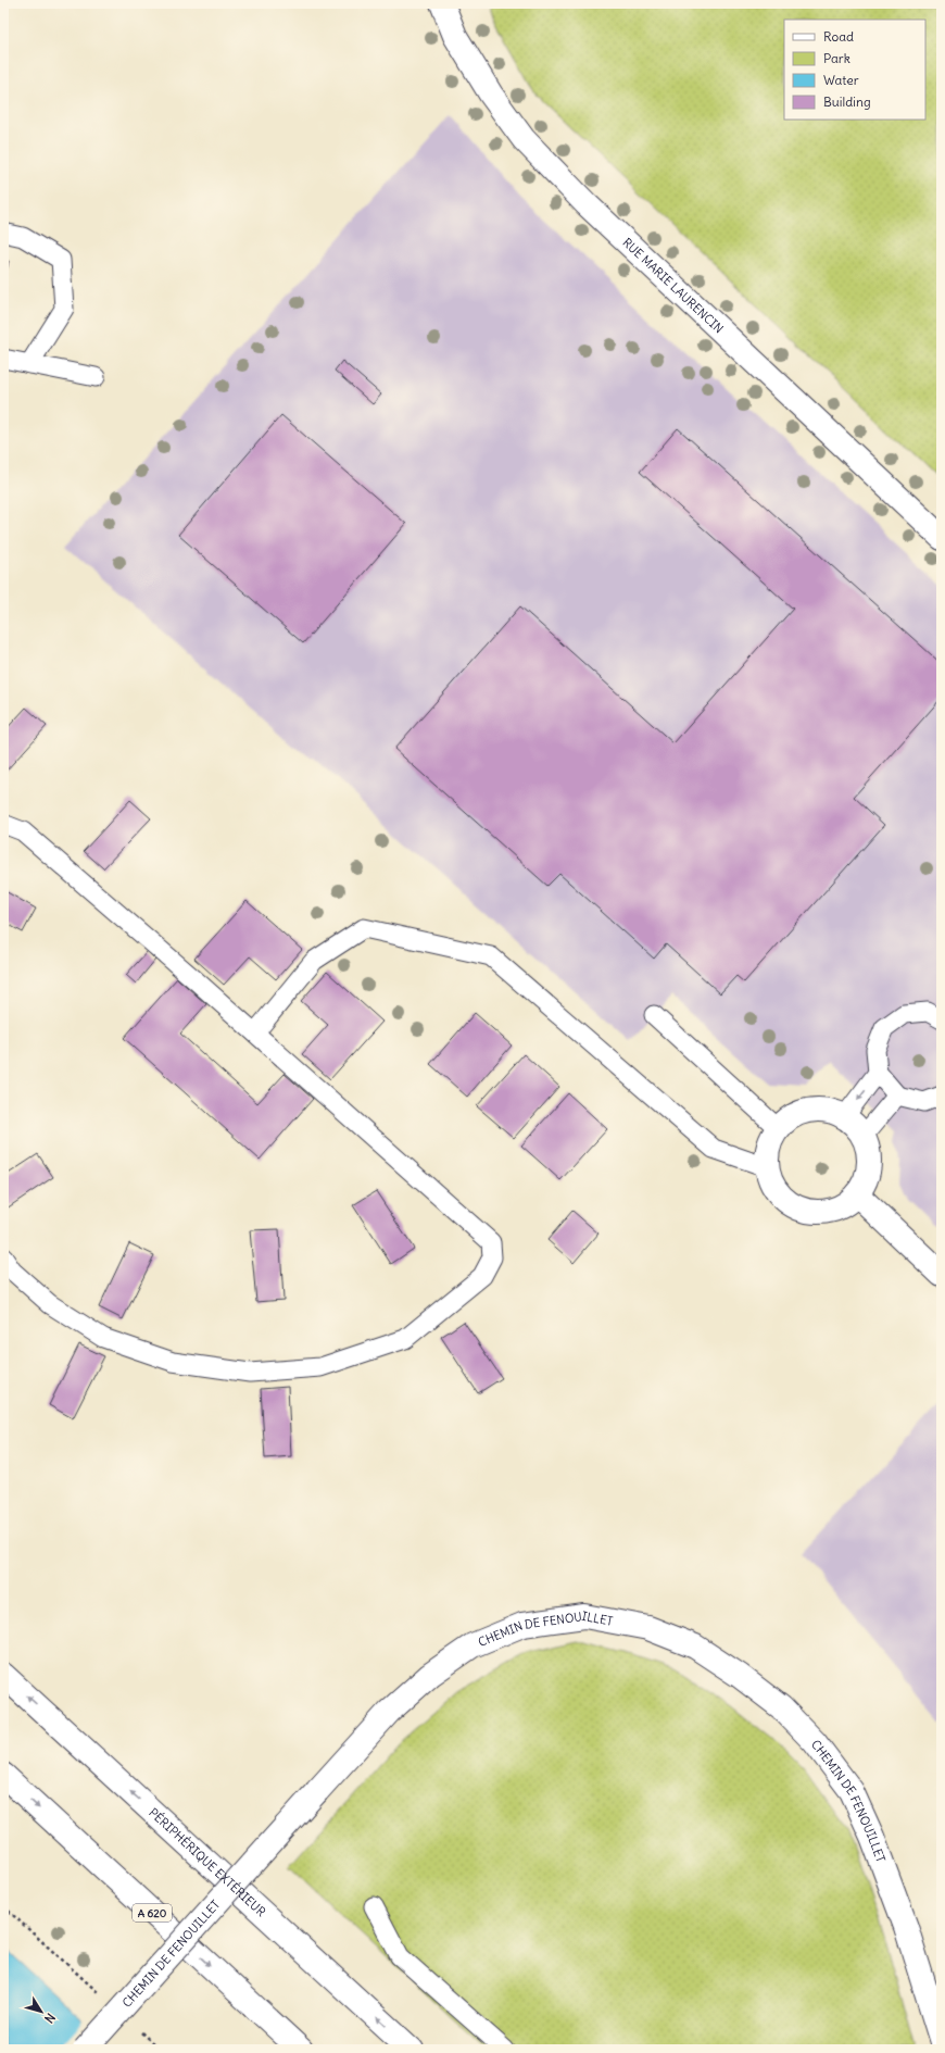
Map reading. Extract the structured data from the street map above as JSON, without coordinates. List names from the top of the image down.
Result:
{
  "streets": {
    "main road": [
      "RUE MARIE LAURENCIN",
      "CHEMIN DE FENOUILLET",
      "PÉRIPHÉRIQUE EXTÉRIEUR",
      "A 620"
    ]
  },
  "legend": [
    "Road",
    "Park",
    "Water",
    "Building"
  ],
  "north": "bottom right"
}
